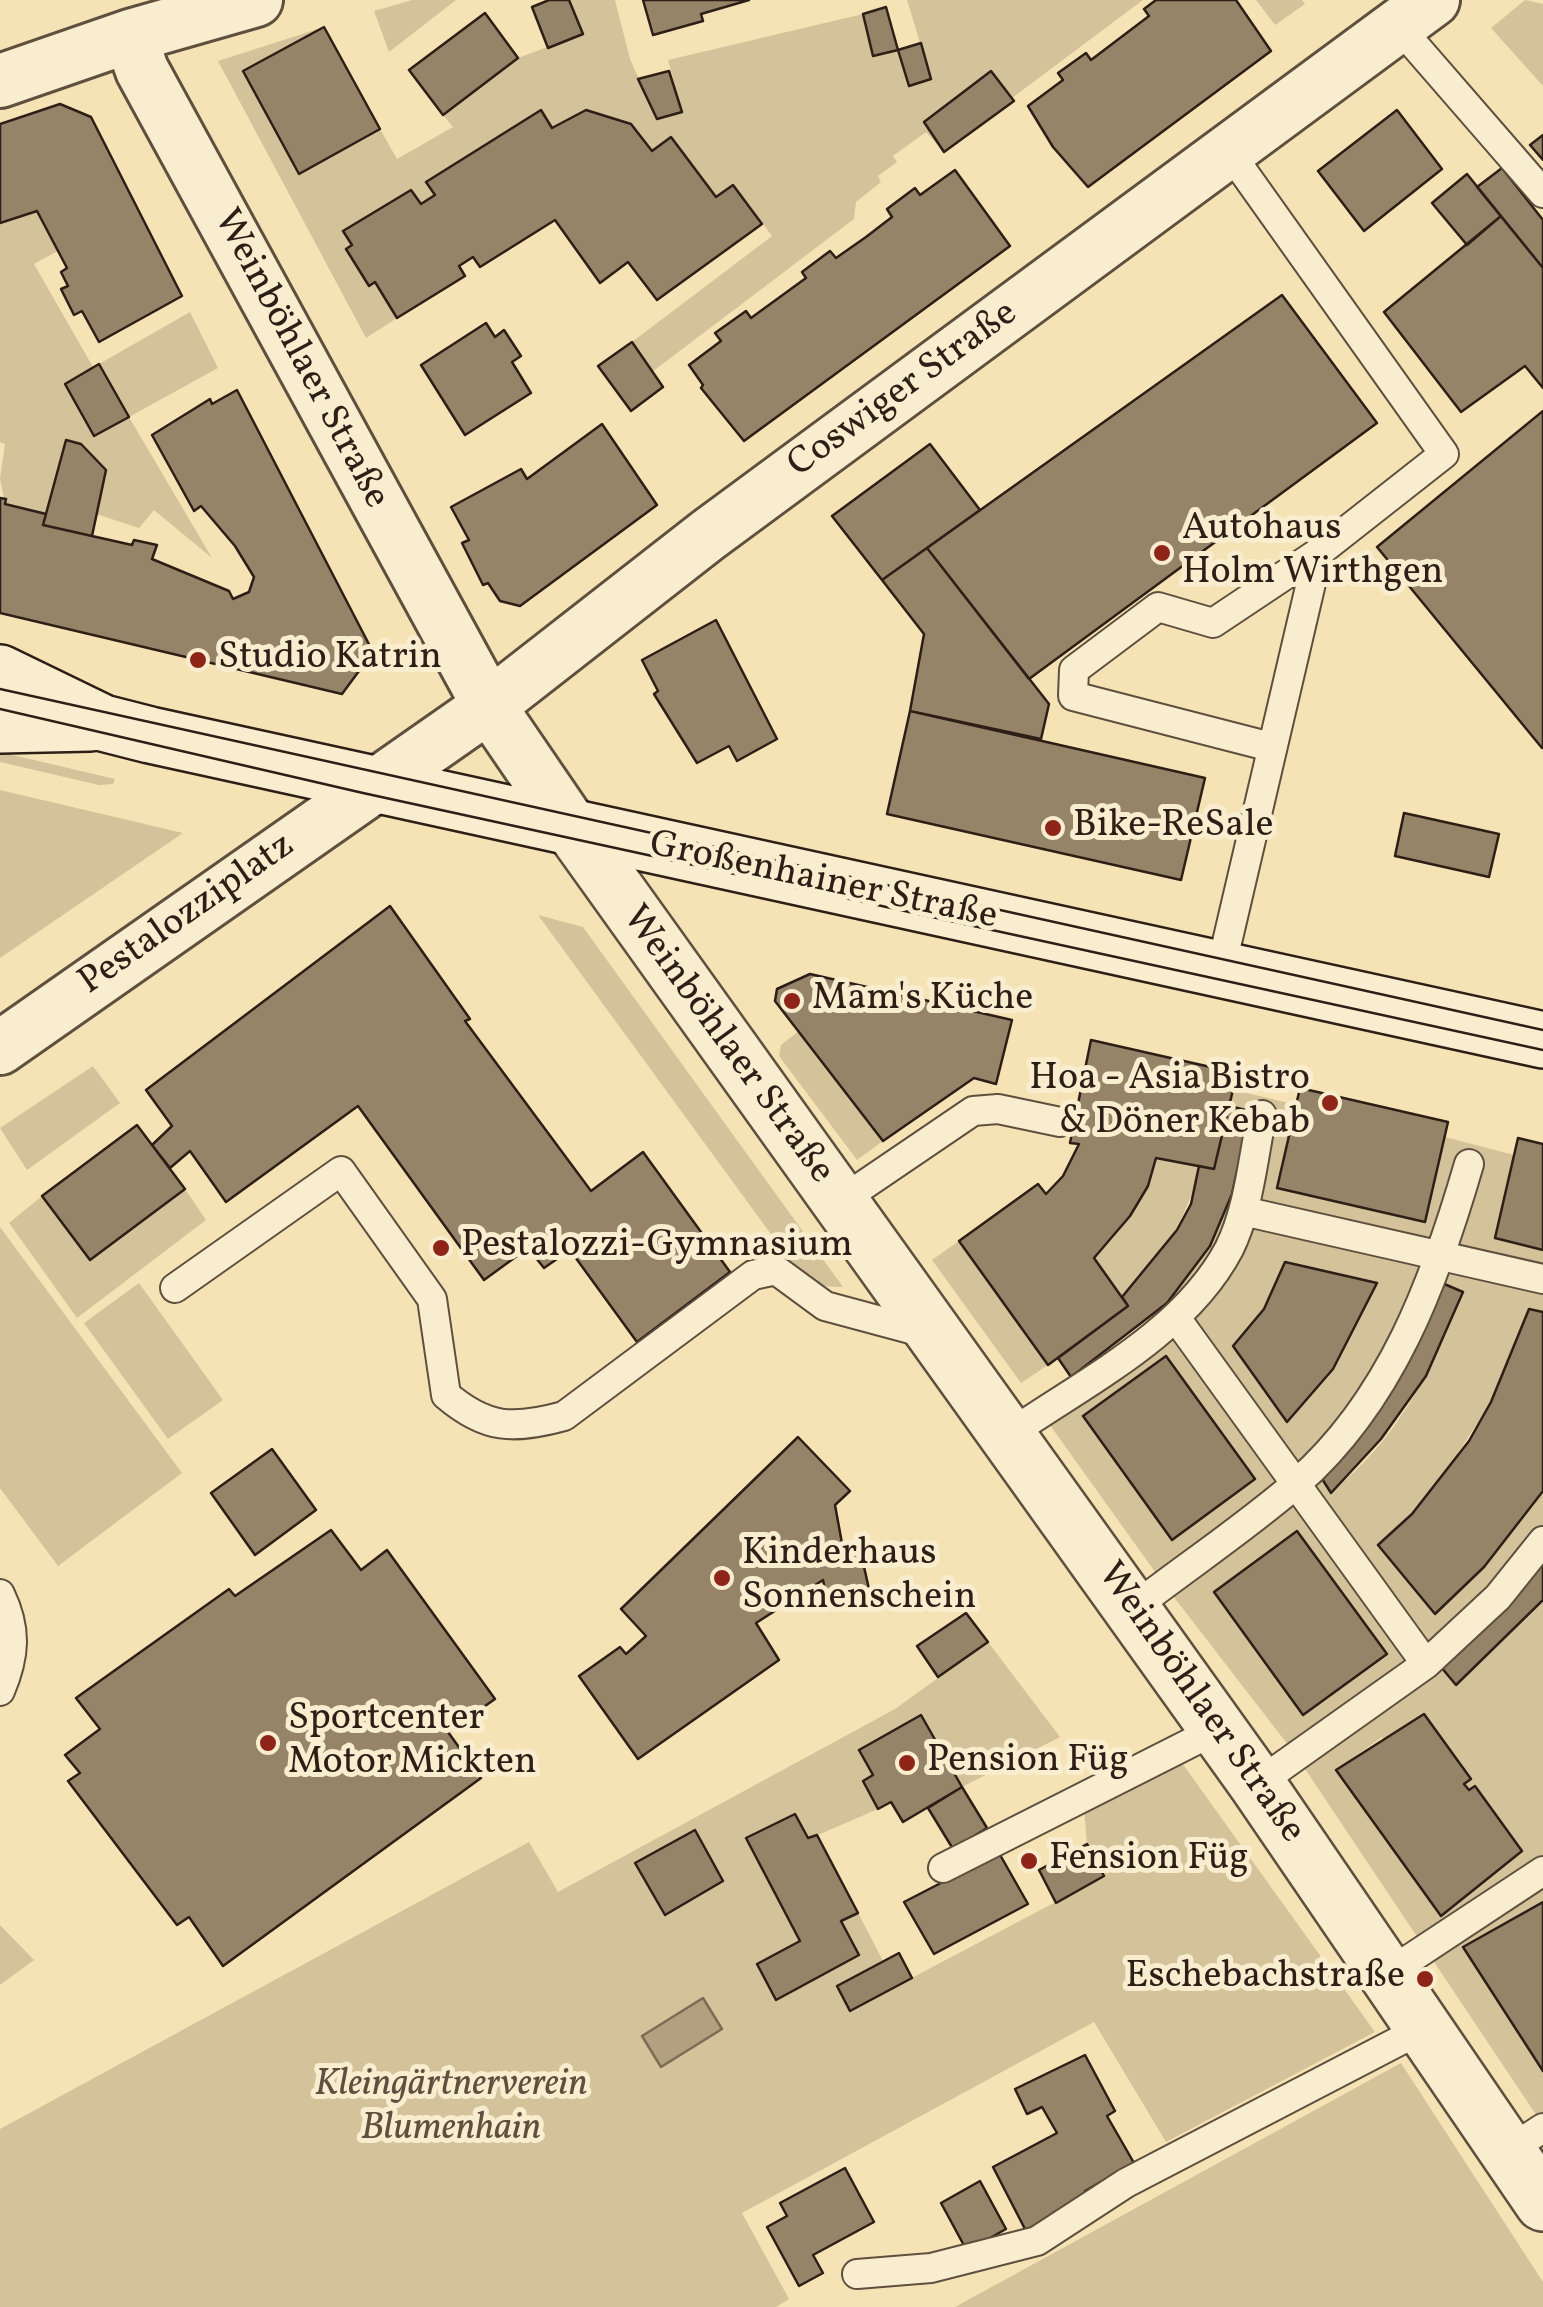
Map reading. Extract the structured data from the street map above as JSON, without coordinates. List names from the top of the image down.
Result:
{
  "streets": {
    "street": [
      "Weinböhlaer Straße",
      "Coswiger Straße",
      "Großenhainer Straße",
      "Pestalozziplatz"
    ]
  },
  "crossings": [
    ["Weinböhlaer Straße", "Coswiger Straße"],
    ["Weinböhlaer Straße", "Großenhainer Straße"],
    ["Coswiger Straße", "Großenhainer Straße"],
    ["Coswiger Straße", "Pestalozziplatz"],
    ["Großenhainer Straße", "Pestalozziplatz"]
  ],
  "parks": ["Kleingärtnerverein Blumenhain"],
  "places": [
    "Autohaus Holm Wirthgen",
    "Studio Katrin",
    "Bike-ReSale",
    "Mam's Küche",
    "Hoa - Asia Bistro & Döner Kebab",
    "Pestalozzi-Gymnasium",
    "Kinderhaus Sonnenschein",
    "Sportcenter Motor Mickten",
    "Pension Füg",
    "Fension Füg",
    "Eschebachstraße"
  ]
}
